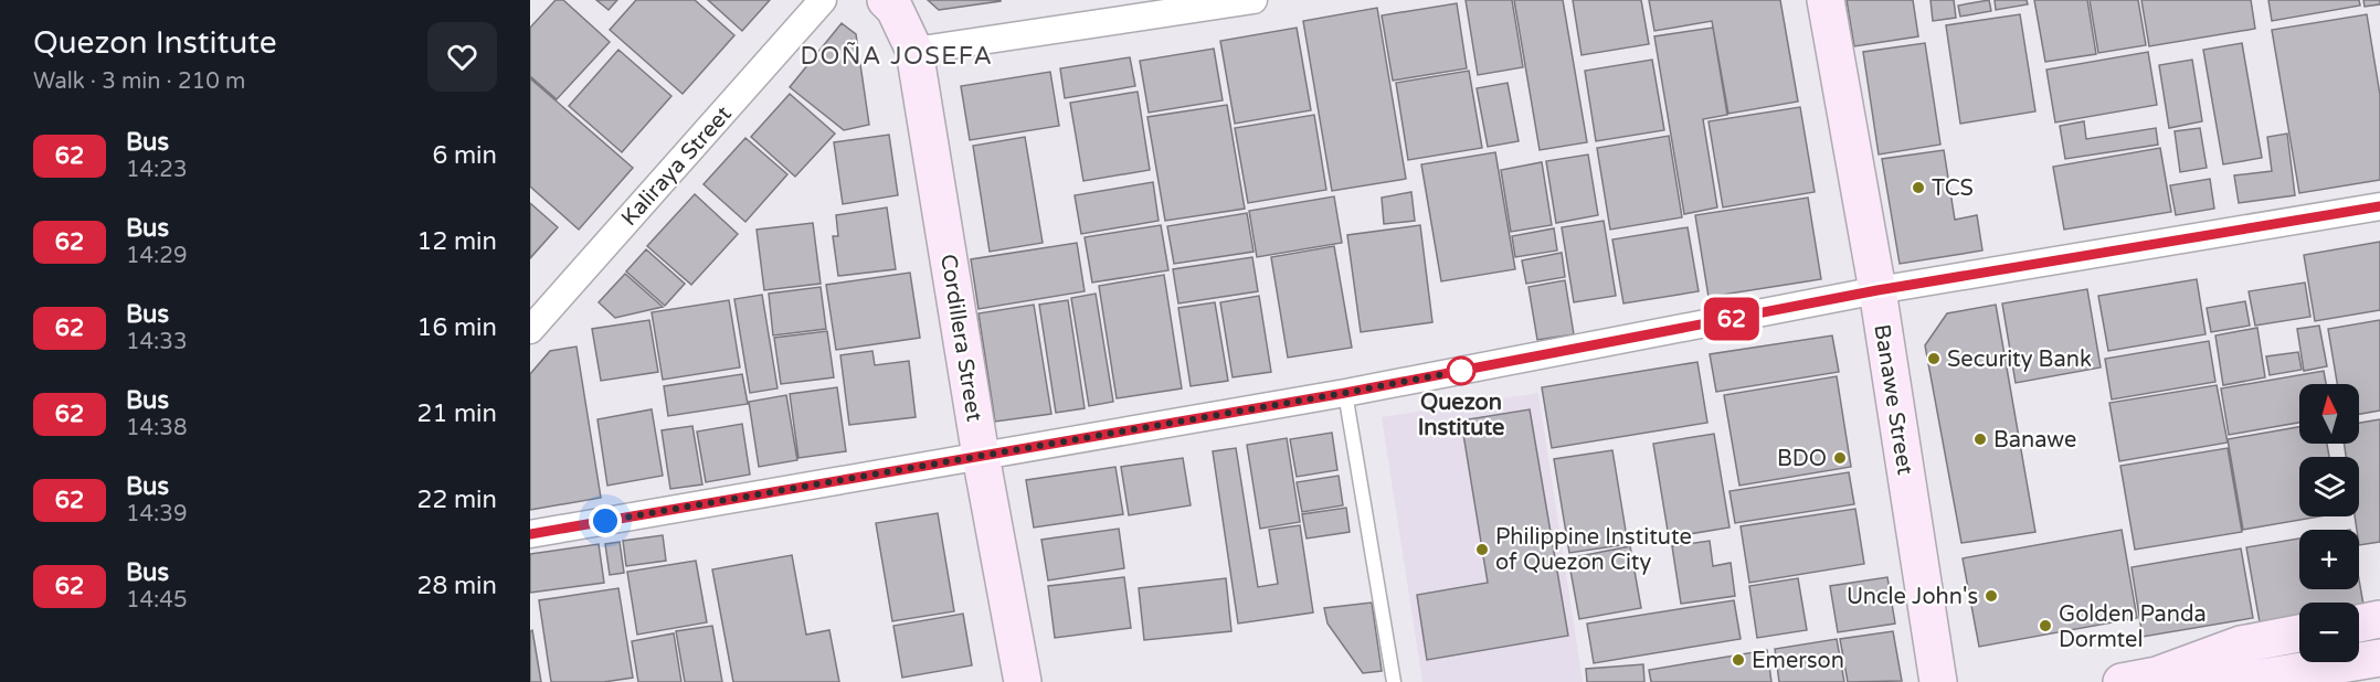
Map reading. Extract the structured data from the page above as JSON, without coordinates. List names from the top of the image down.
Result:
{
  "streets": {
    "main road": ["Cordillera Street", "Banawe Street"],
    "street": ["Kaliraya Street"]
  },
  "districts": ["DOÑA JOSEFA"],
  "places": [
    "TCS",
    "Security Bank",
    "Quezon Institute",
    "Banawe",
    "BDO",
    "Philippine Institute of Quezon City",
    "Uncle John's",
    "Golden Panda Dormtel",
    "Emerson"
  ],
  "lines": ["bus line 62"],
  "north": "top",
  "page": {
    "heading": ["Quezon Institute", "Walk · 3 min · 210 m"],
    "on_map": "62",
    "list": [
      {
        "mark": "62",
        "name": "Bus",
        "note": "14:23",
        "value": "6 min"
      },
      {
        "mark": "62",
        "name": "Bus",
        "note": "14:29",
        "value": "12 min"
      },
      {
        "mark": "62",
        "name": "Bus",
        "note": "14:33",
        "value": "16 min"
      },
      {
        "mark": "62",
        "name": "Bus",
        "note": "14:38",
        "value": "21 min"
      },
      {
        "mark": "62",
        "name": "Bus",
        "note": "14:39",
        "value": "22 min"
      },
      {
        "mark": "62",
        "name": "Bus",
        "note": "14:45",
        "value": "28 min"
      }
    ],
    "map_buttons": ["+", "−"]
  }
}
